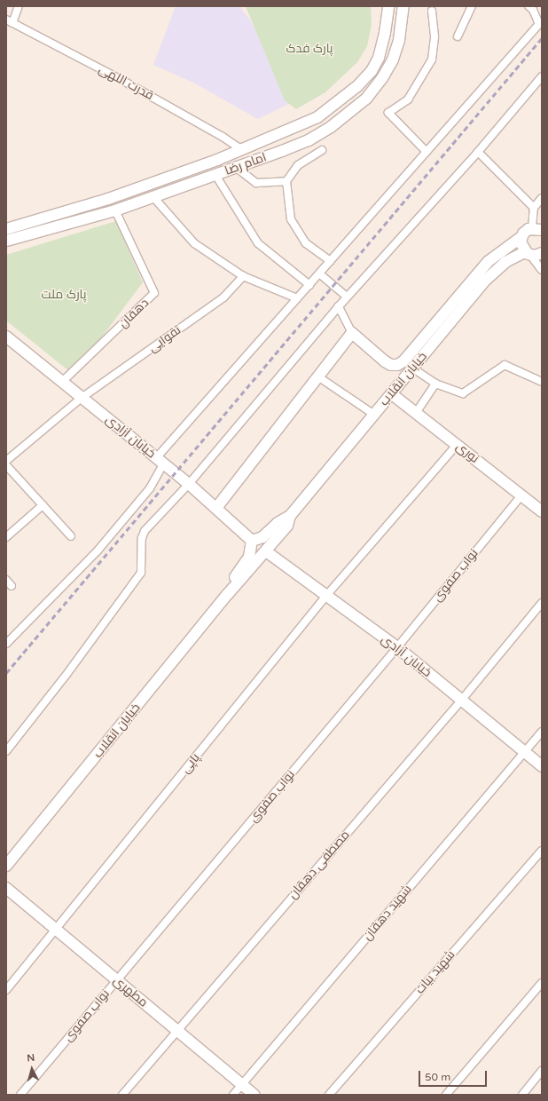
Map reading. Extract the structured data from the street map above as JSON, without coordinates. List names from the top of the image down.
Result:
{
  "streets": {
    "main road": [
      "امام رضا",
      "خیابان انقلاب",
      "خیابان آزادی",
      "نوری",
      "مطهری"
    ],
    "street": [
      "قدرت اللهی",
      "دهقان",
      "تقوایی",
      "نواب صفوی",
      "پاپی",
      "مصطفی دهقان",
      "شهید دهقان",
      "شهید بیات"
    ]
  },
  "crossings": [
    ["قدرت اللهی", "امام رضا"],
    ["امام رضا", "دهقان"],
    ["دهقان", "خیابان آزادی"],
    ["تقوایی", "خیابان آزادی"],
    ["خیابان انقلاب", "خیابان آزادی"],
    ["خیابان انقلاب", "نوری"],
    ["خیابان آزادی", "نواب صفوی"],
    ["خیابان آزادی", "پاپی"],
    ["خیابان آزادی", "مصطفی دهقان"],
    ["خیابان آزادی", "شهید دهقان"],
    ["نوری", "نواب صفوی"],
    ["نوری", "پاپی"],
    ["نواب صفوی", "مطهری"],
    ["پاپی", "مطهری"],
    ["مصطفی دهقان", "مطهری"],
    ["شهید دهقان", "مطهری"]
  ],
  "parks": ["پارک فدک", "پارک ملت"],
  "scale_bar": "50 m",
  "north": "top"
}
